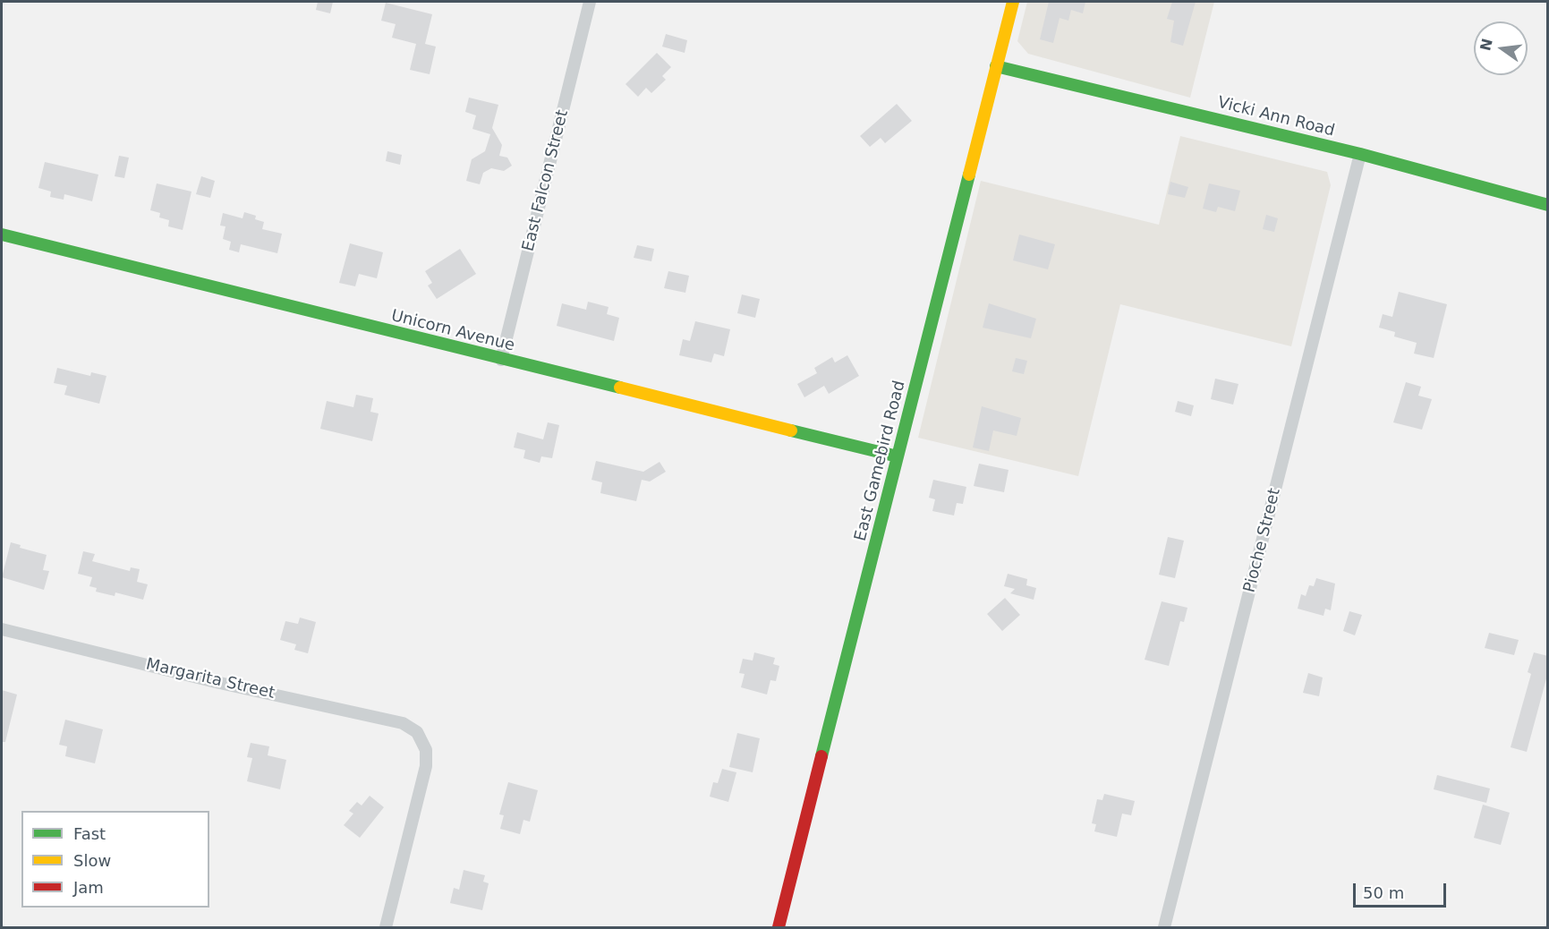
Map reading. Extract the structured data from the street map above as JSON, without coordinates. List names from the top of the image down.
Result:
{
  "streets": {
    "street": [
      "Vicki Ann Road",
      "East Falcon Street",
      "Unicorn Avenue",
      "East Gamebird Road",
      "Pioche Street",
      "Margarita Street"
    ]
  },
  "crossings": [
    ["Vicki Ann Road", "East Gamebird Road"],
    ["Vicki Ann Road", "Pioche Street"],
    ["East Falcon Street", "Unicorn Avenue"],
    ["Unicorn Avenue", "East Gamebird Road"]
  ],
  "legend": ["Fast", "Slow", "Jam"],
  "scale_bar": "50 m",
  "north": "left"
}
